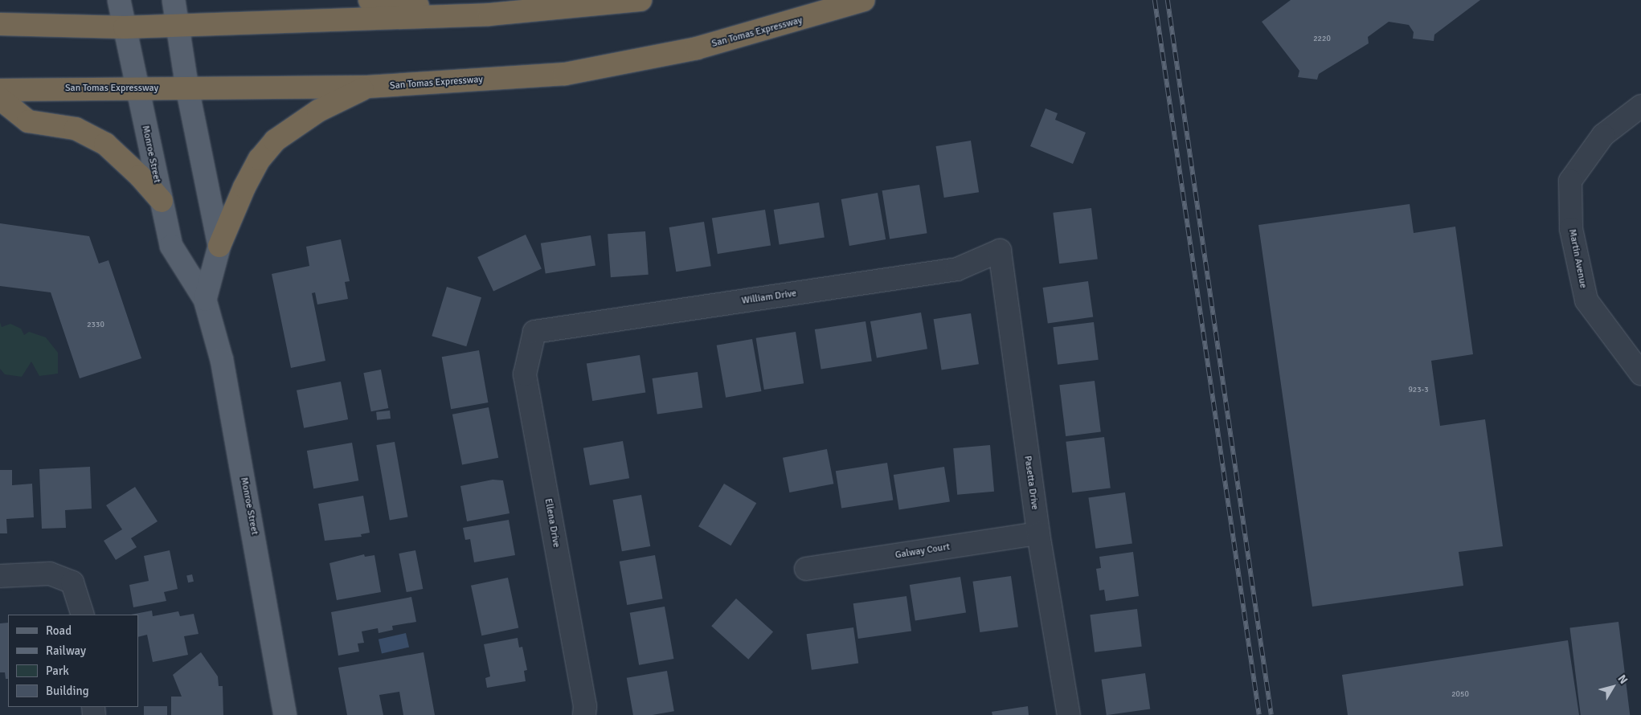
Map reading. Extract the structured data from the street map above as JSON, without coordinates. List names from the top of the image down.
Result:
{
  "streets": {
    "highway": ["San Tomas Expressway"],
    "main road": ["Monroe Street"],
    "street": [
      "Martin Avenue",
      "William Drive",
      "Pasetta Drive",
      "Ellena Drive",
      "Galway Court"
    ]
  },
  "crossings": [
    ["San Tomas Expressway", "Monroe Street"],
    ["William Drive", "Pasetta Drive"],
    ["William Drive", "Ellena Drive"],
    ["Pasetta Drive", "Galway Court"]
  ],
  "house_numbers": [
    "2220",
    "2330",
    "923-3",
    "2050"
  ],
  "legend": [
    "Road",
    "Railway",
    "Park",
    "Building"
  ],
  "north": "top right"
}
